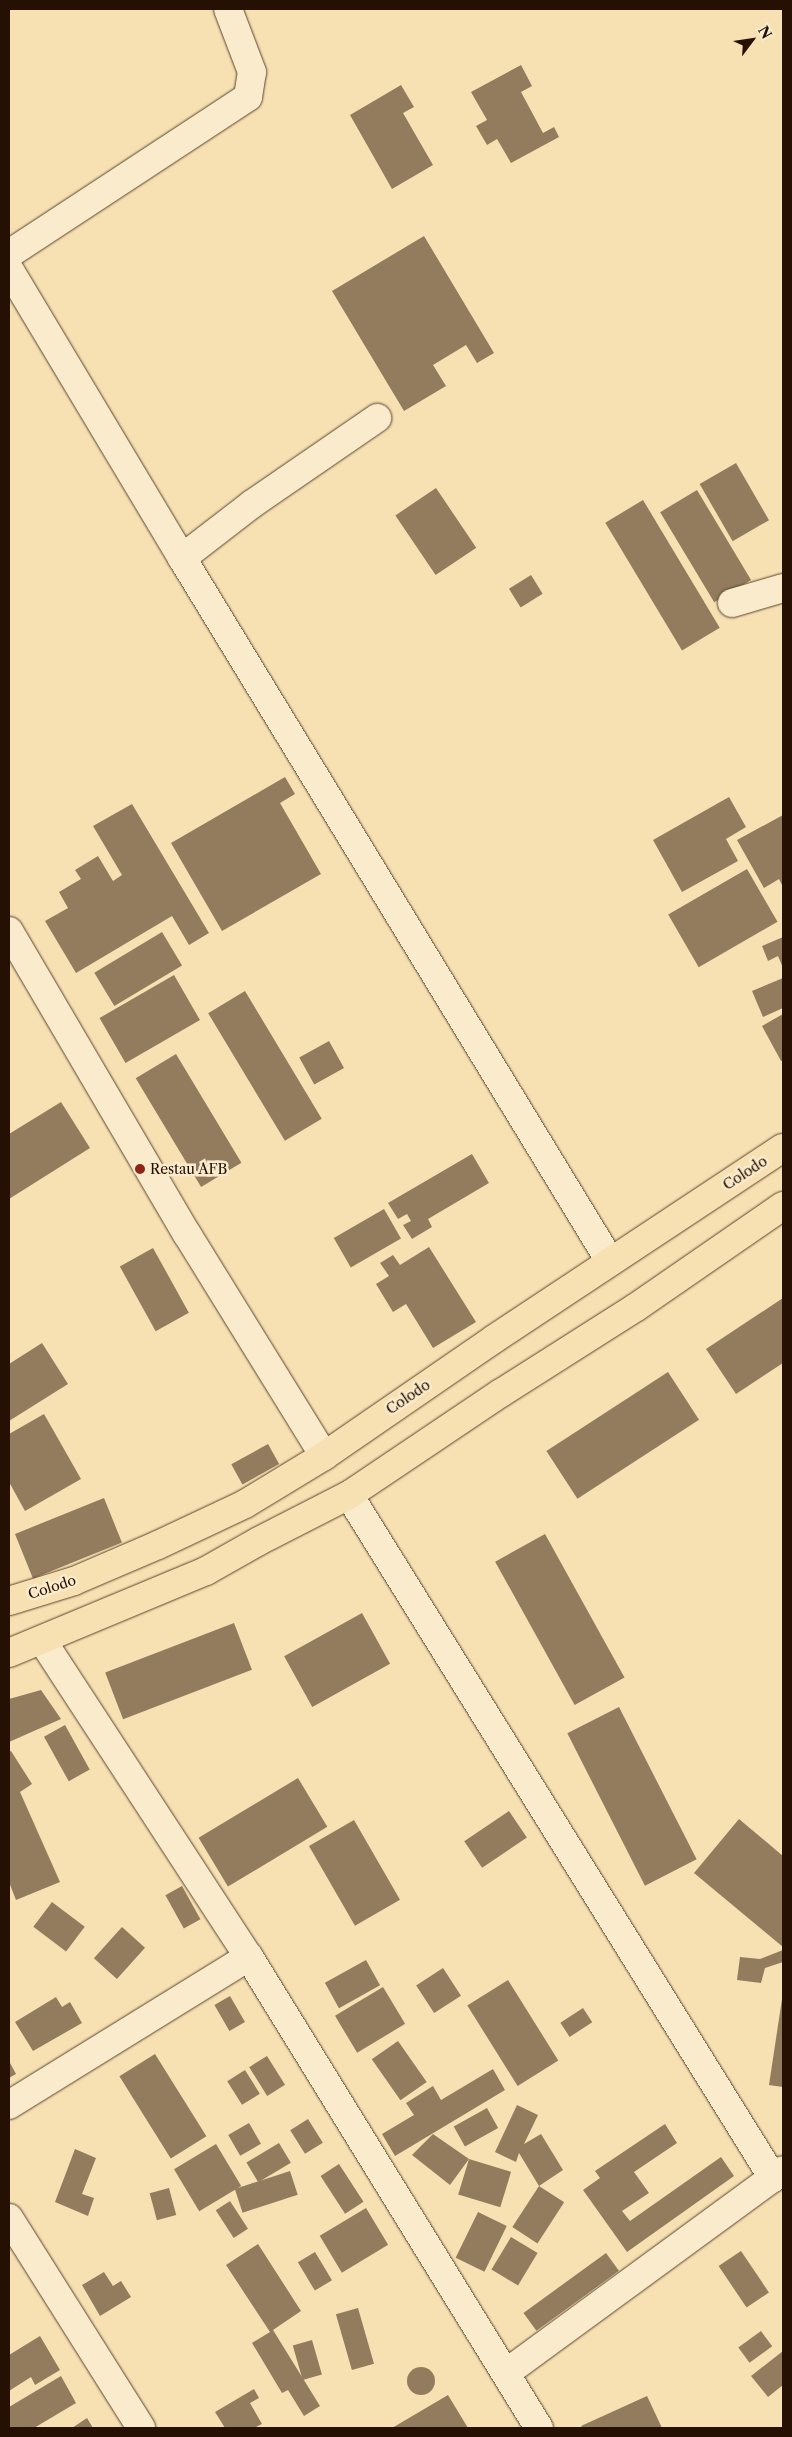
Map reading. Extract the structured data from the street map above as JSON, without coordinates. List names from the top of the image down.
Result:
{
  "streets": {
    "main road": ["Colodo"]
  },
  "places": ["Restau AFB"],
  "north": "top right"
}
